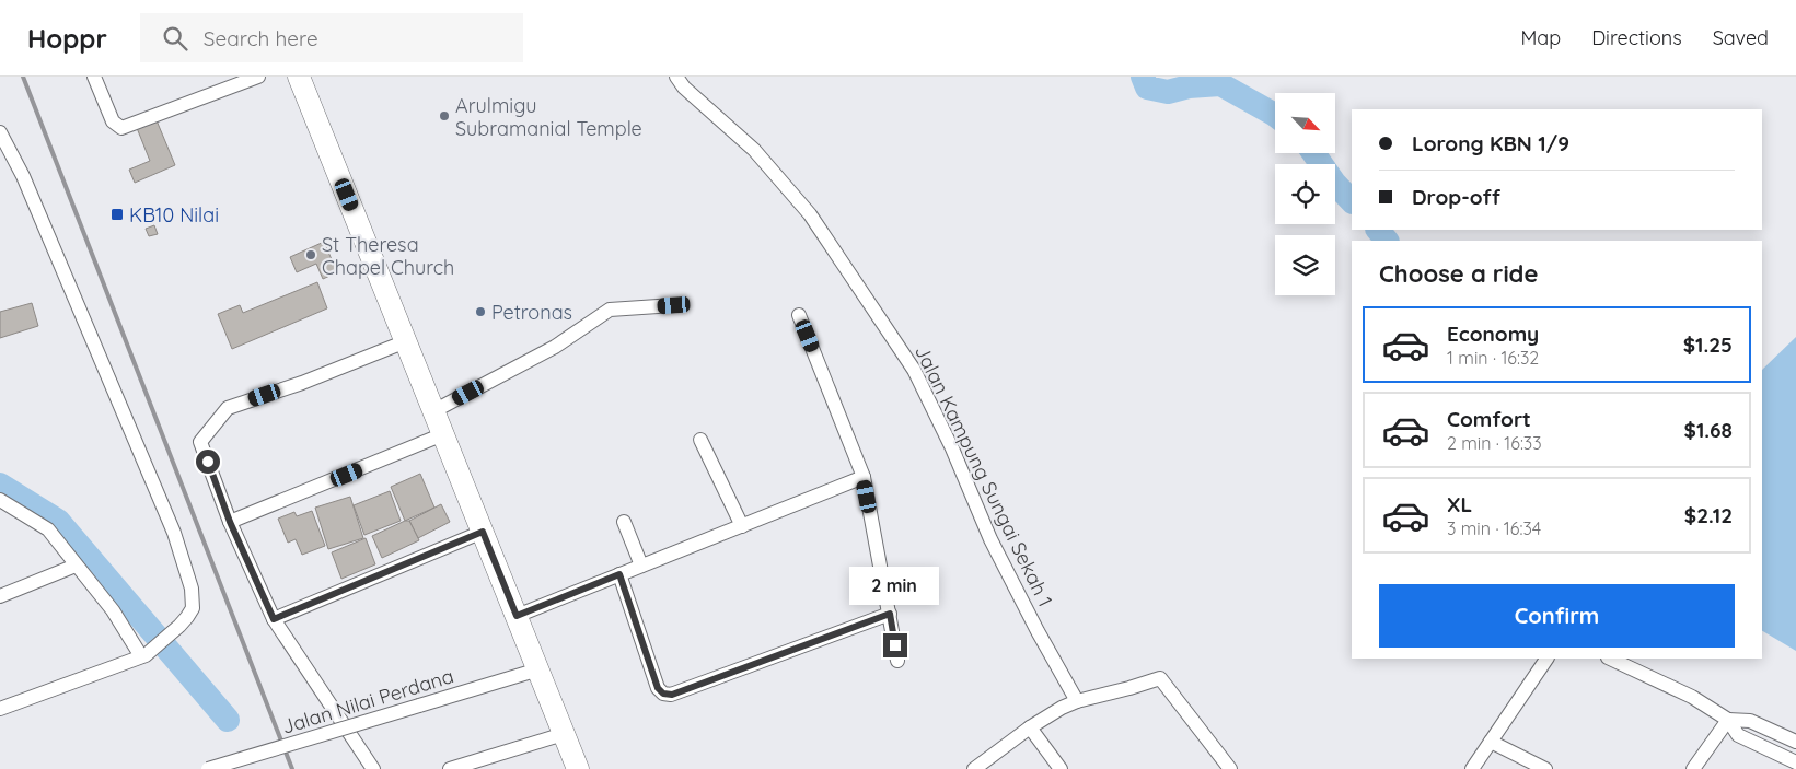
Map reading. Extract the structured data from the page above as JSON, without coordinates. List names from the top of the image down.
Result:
{
  "streets": {
    "street": ["Jalan Kampung Sungai Sekah 1", "Jalan Nilai Perdana"]
  },
  "places": {
    "other": ["Arulmigu Subramanial Temple", "St Theresa Chapel Church", "Petronas"],
    "transit": ["KB10 Nilai"]
  },
  "north": "bottom right",
  "page": {
    "header": "Hoppr",
    "search": "Search here",
    "nav": ["Map", "Directions", "Saved"],
    "banner": ["Lorong KBN 1/9", "Drop-off"],
    "heading": "Choose a ride",
    "list": [
      {
        "name": "Economy",
        "note": "1 min · 16:32",
        "value": "$1.25"
      },
      {
        "name": "Comfort",
        "note": "2 min · 16:33",
        "value": "$1.68"
      },
      {
        "name": "XL",
        "note": "3 min · 16:34",
        "value": "$2.12"
      }
    ],
    "bubble": "2 min",
    "buttons": "Confirm"
  }
}
